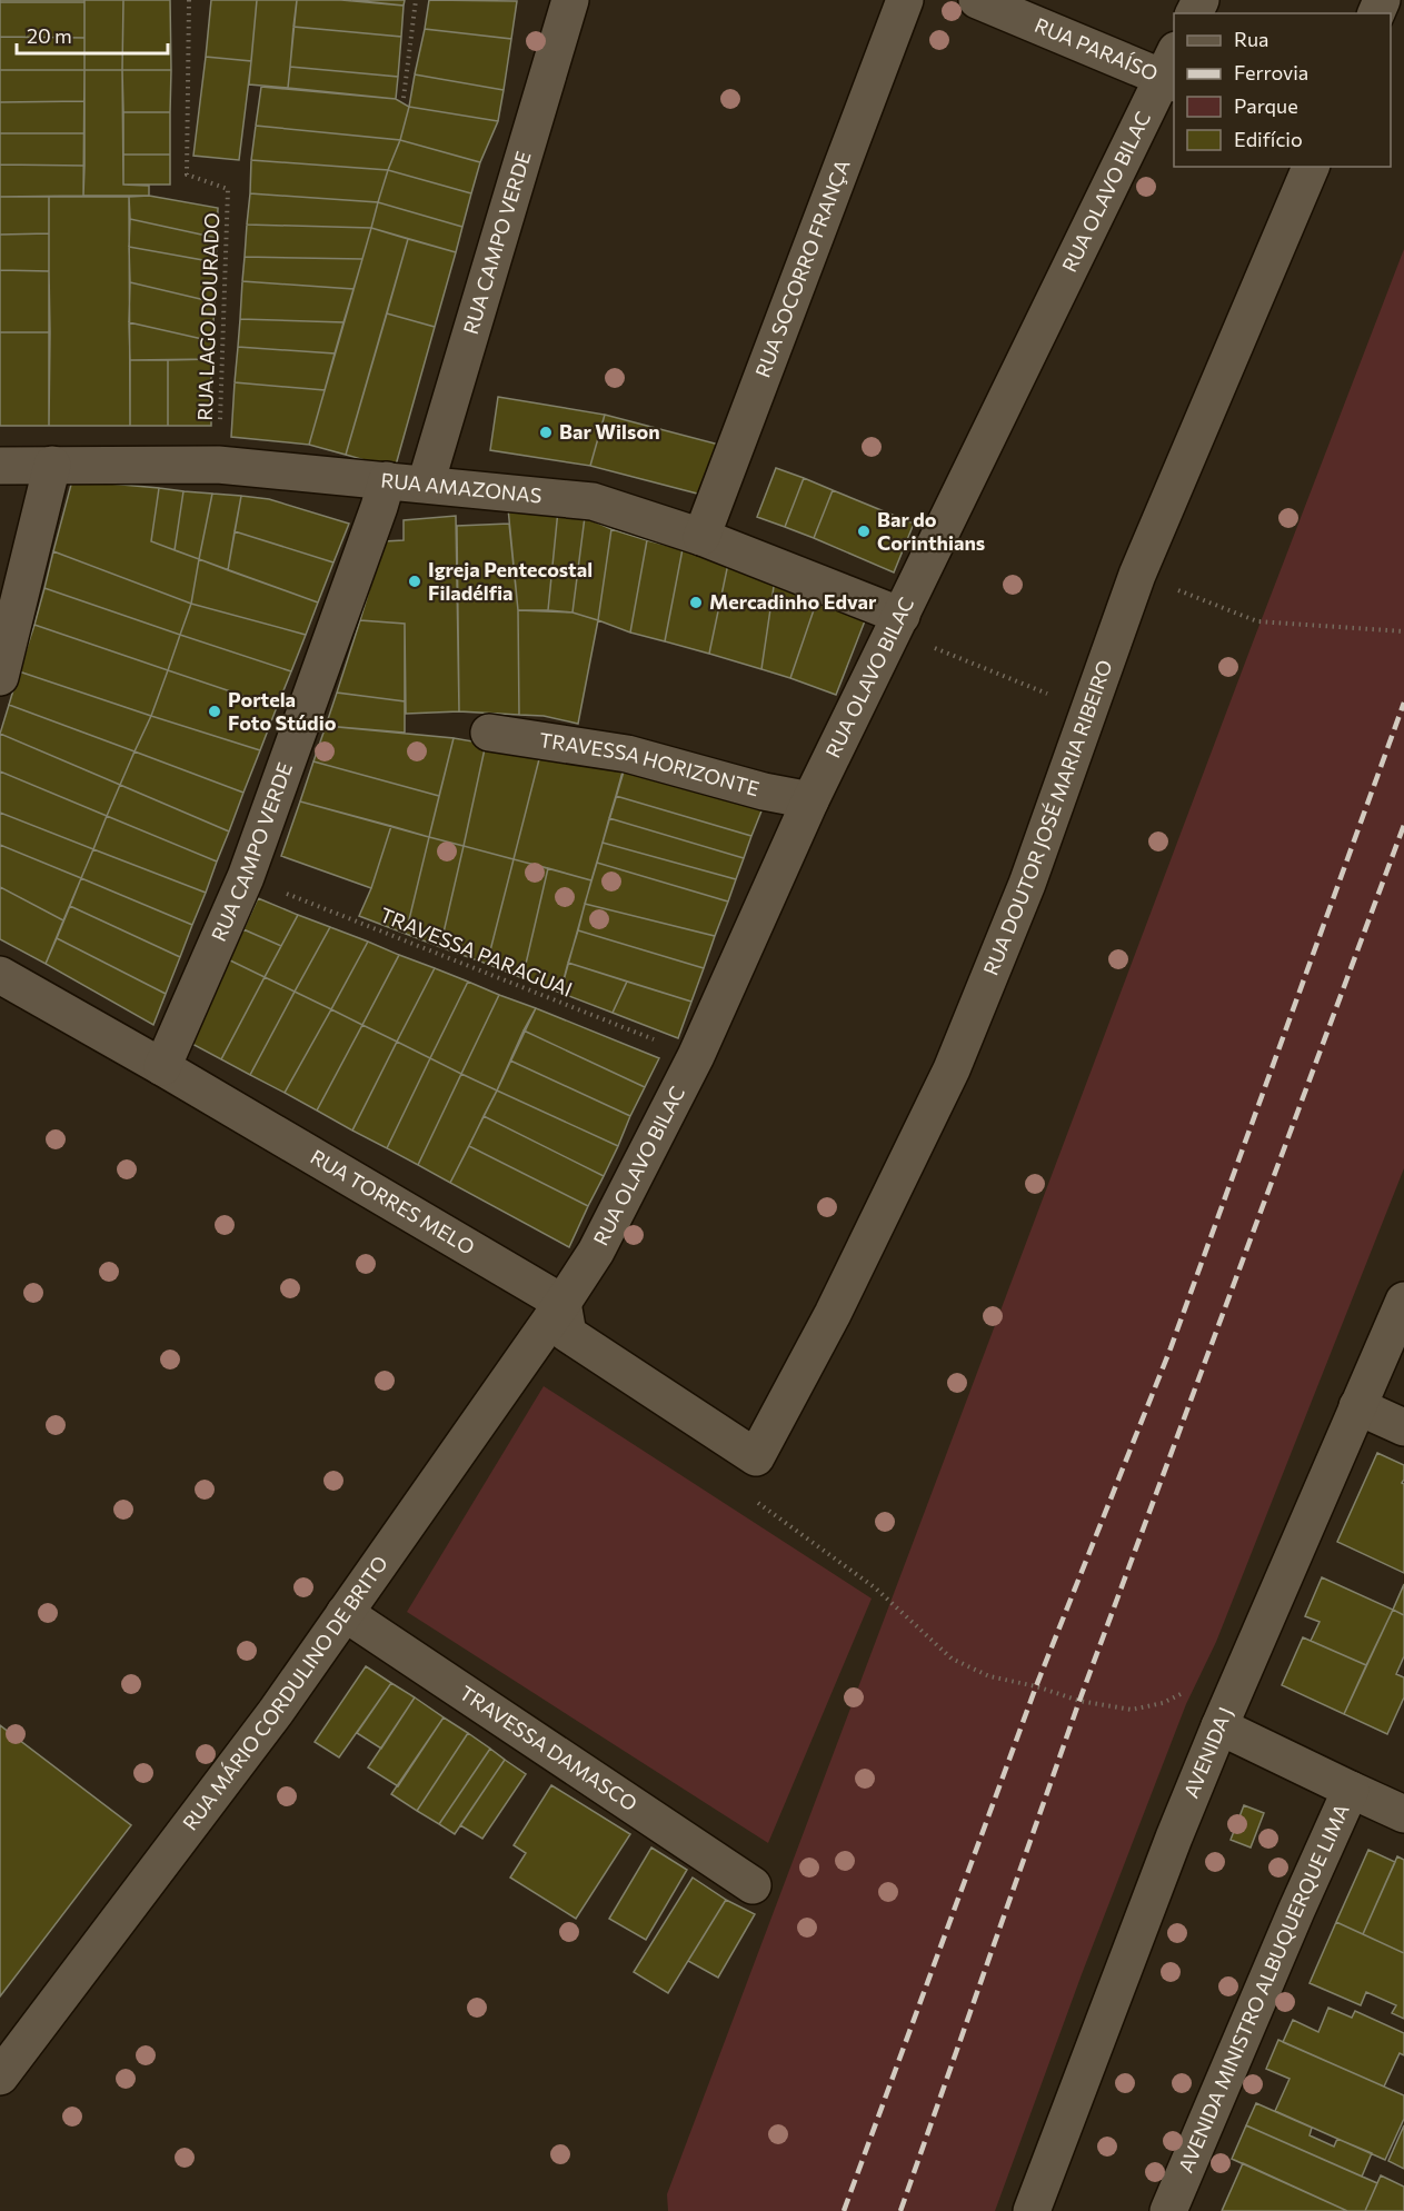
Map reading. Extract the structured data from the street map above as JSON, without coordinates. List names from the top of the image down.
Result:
{
  "streets": {
    "street": [
      "RUA PARAÍSO",
      "RUA OLAVO BILAC",
      "RUA CAMPO VERDE",
      "RUA SOCORRO FRANÇA",
      "RUA AMAZONAS",
      "TRAVESSA HORIZONTE",
      "RUA DOUTOR JOSÉ MARIA RIBEIRO",
      "RUA TORRES MELO",
      "RUA MÁRIO CORDULINO DE BRITO",
      "TRAVESSA DAMASCO",
      "AVENIDA J",
      "AVENIDA MINISTRO ALBUQUERQUE LIMA"
    ],
    "path": ["RUA LAGO DOURADO", "TRAVESSA PARAGUAI"]
  },
  "crossings": [
    ["RUA PARAÍSO", "RUA OLAVO BILAC"],
    ["RUA OLAVO BILAC", "RUA AMAZONAS"],
    ["RUA OLAVO BILAC", "TRAVESSA HORIZONTE"],
    ["RUA OLAVO BILAC", "TRAVESSA PARAGUAI"],
    ["RUA OLAVO BILAC", "RUA TORRES MELO"],
    ["RUA OLAVO BILAC", "RUA MÁRIO CORDULINO DE BRITO"],
    ["RUA CAMPO VERDE", "RUA AMAZONAS"],
    ["RUA CAMPO VERDE", "TRAVESSA PARAGUAI"],
    ["RUA CAMPO VERDE", "RUA TORRES MELO"],
    ["RUA SOCORRO FRANÇA", "RUA AMAZONAS"],
    ["RUA LAGO DOURADO", "RUA AMAZONAS"],
    ["RUA TORRES MELO", "RUA MÁRIO CORDULINO DE BRITO"],
    ["RUA MÁRIO CORDULINO DE BRITO", "TRAVESSA DAMASCO"],
    ["AVENIDA J", "AVENIDA MINISTRO ALBUQUERQUE LIMA"]
  ],
  "places": [
    "Bar Wilson",
    "Bar do Corinthians",
    "Igreja Pentecostal Filadélfia",
    "Mercadinho Edvar",
    "Portela Foto Stúdio"
  ],
  "legend": [
    "Rua",
    "Ferrovia",
    "Parque",
    "Edifício"
  ],
  "scale_bar": "20 m"
}
